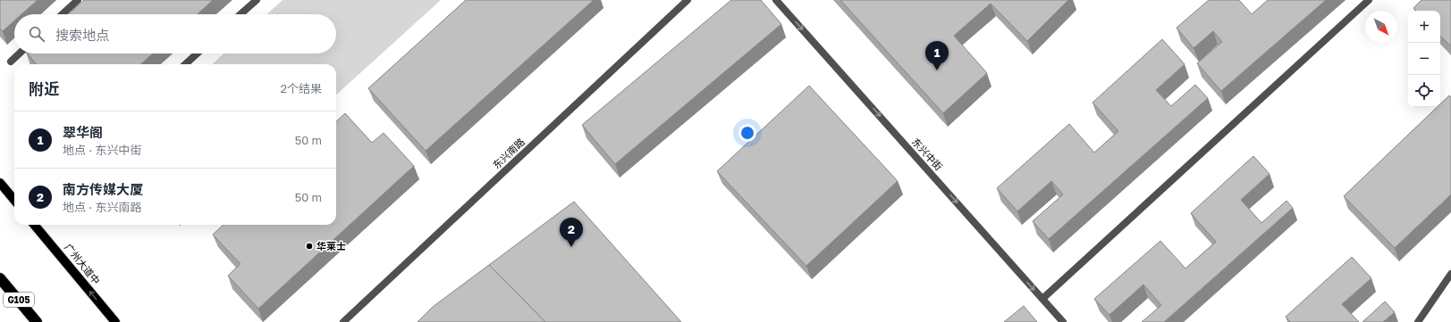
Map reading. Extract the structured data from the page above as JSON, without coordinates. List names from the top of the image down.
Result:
{
  "streets": {
    "highway": ["G105"],
    "main road": ["广州大道中"],
    "street": ["东兴南路", "东兴中街"]
  },
  "one_way": ["东兴中街", "广州大道中"],
  "places": ["华莱士"],
  "north": "bottom right",
  "page": {
    "map_buttons": ["+", "−"],
    "search": "搜索地点",
    "pins": ["1", "2"],
    "heading": ["附近", "2个结果"],
    "list": [
      {
        "mark": "1",
        "name": "翠华阁",
        "note": "地点 · 东兴中街",
        "value": "50 m"
      },
      {
        "mark": "2",
        "name": "南方传媒大厦",
        "note": "地点 · 东兴南路",
        "value": "50 m"
      }
    ]
  }
}
